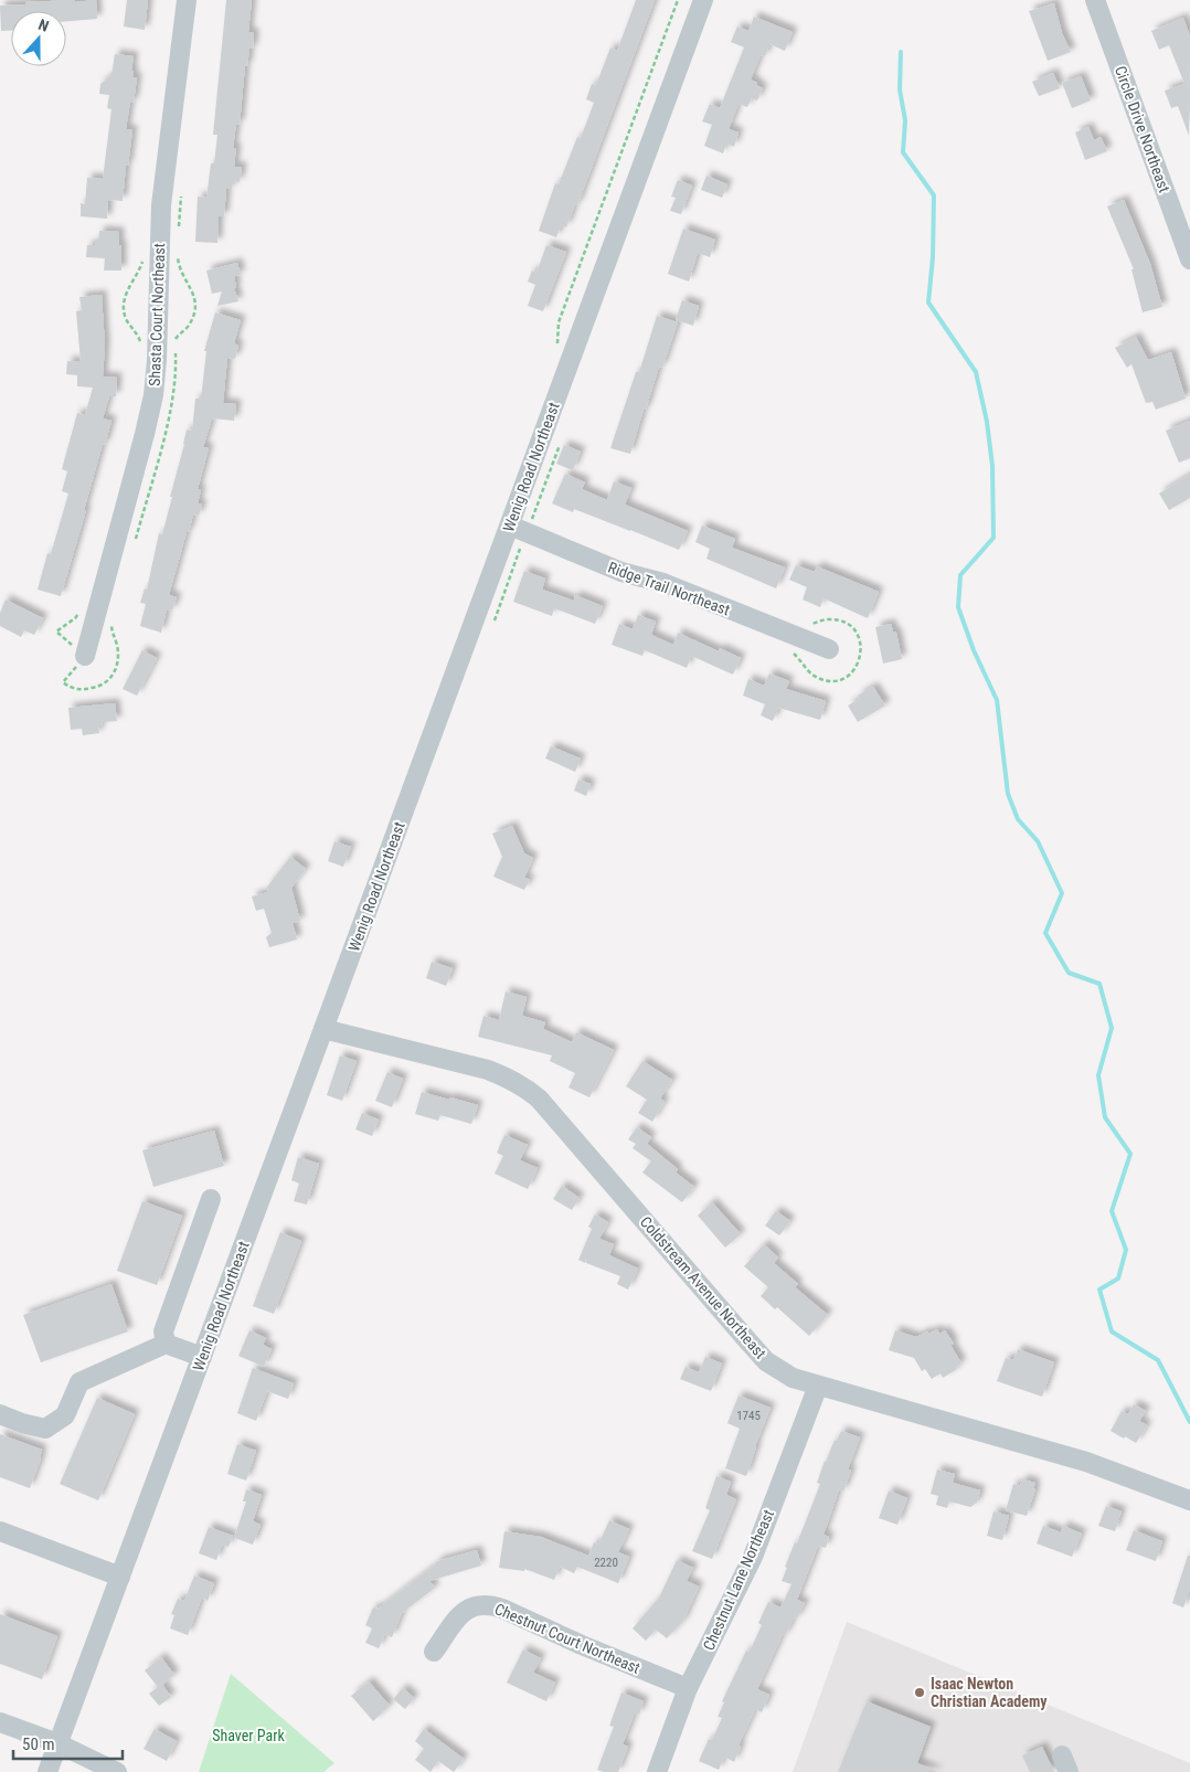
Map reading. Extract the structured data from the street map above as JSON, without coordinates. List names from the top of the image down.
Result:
{
  "streets": {
    "street": [
      "Circle Drive Northeast",
      "Shasta Court Northeast",
      "Wenig Road Northeast",
      "Ridge Trail Northeast",
      "Coldstream Avenue Northeast",
      "Chestnut Lane Northeast",
      "Chestnut Court Northeast"
    ]
  },
  "crossings": [
    ["Wenig Road Northeast", "Ridge Trail Northeast"],
    ["Wenig Road Northeast", "Coldstream Avenue Northeast"],
    ["Coldstream Avenue Northeast", "Chestnut Lane Northeast"],
    ["Chestnut Lane Northeast", "Chestnut Court Northeast"]
  ],
  "parks": ["Shaver Park"],
  "places": ["Isaac Newton Christian Academy"],
  "house_numbers": ["1745", "2220"],
  "scale_bar": "50 m",
  "north": "top"
}
